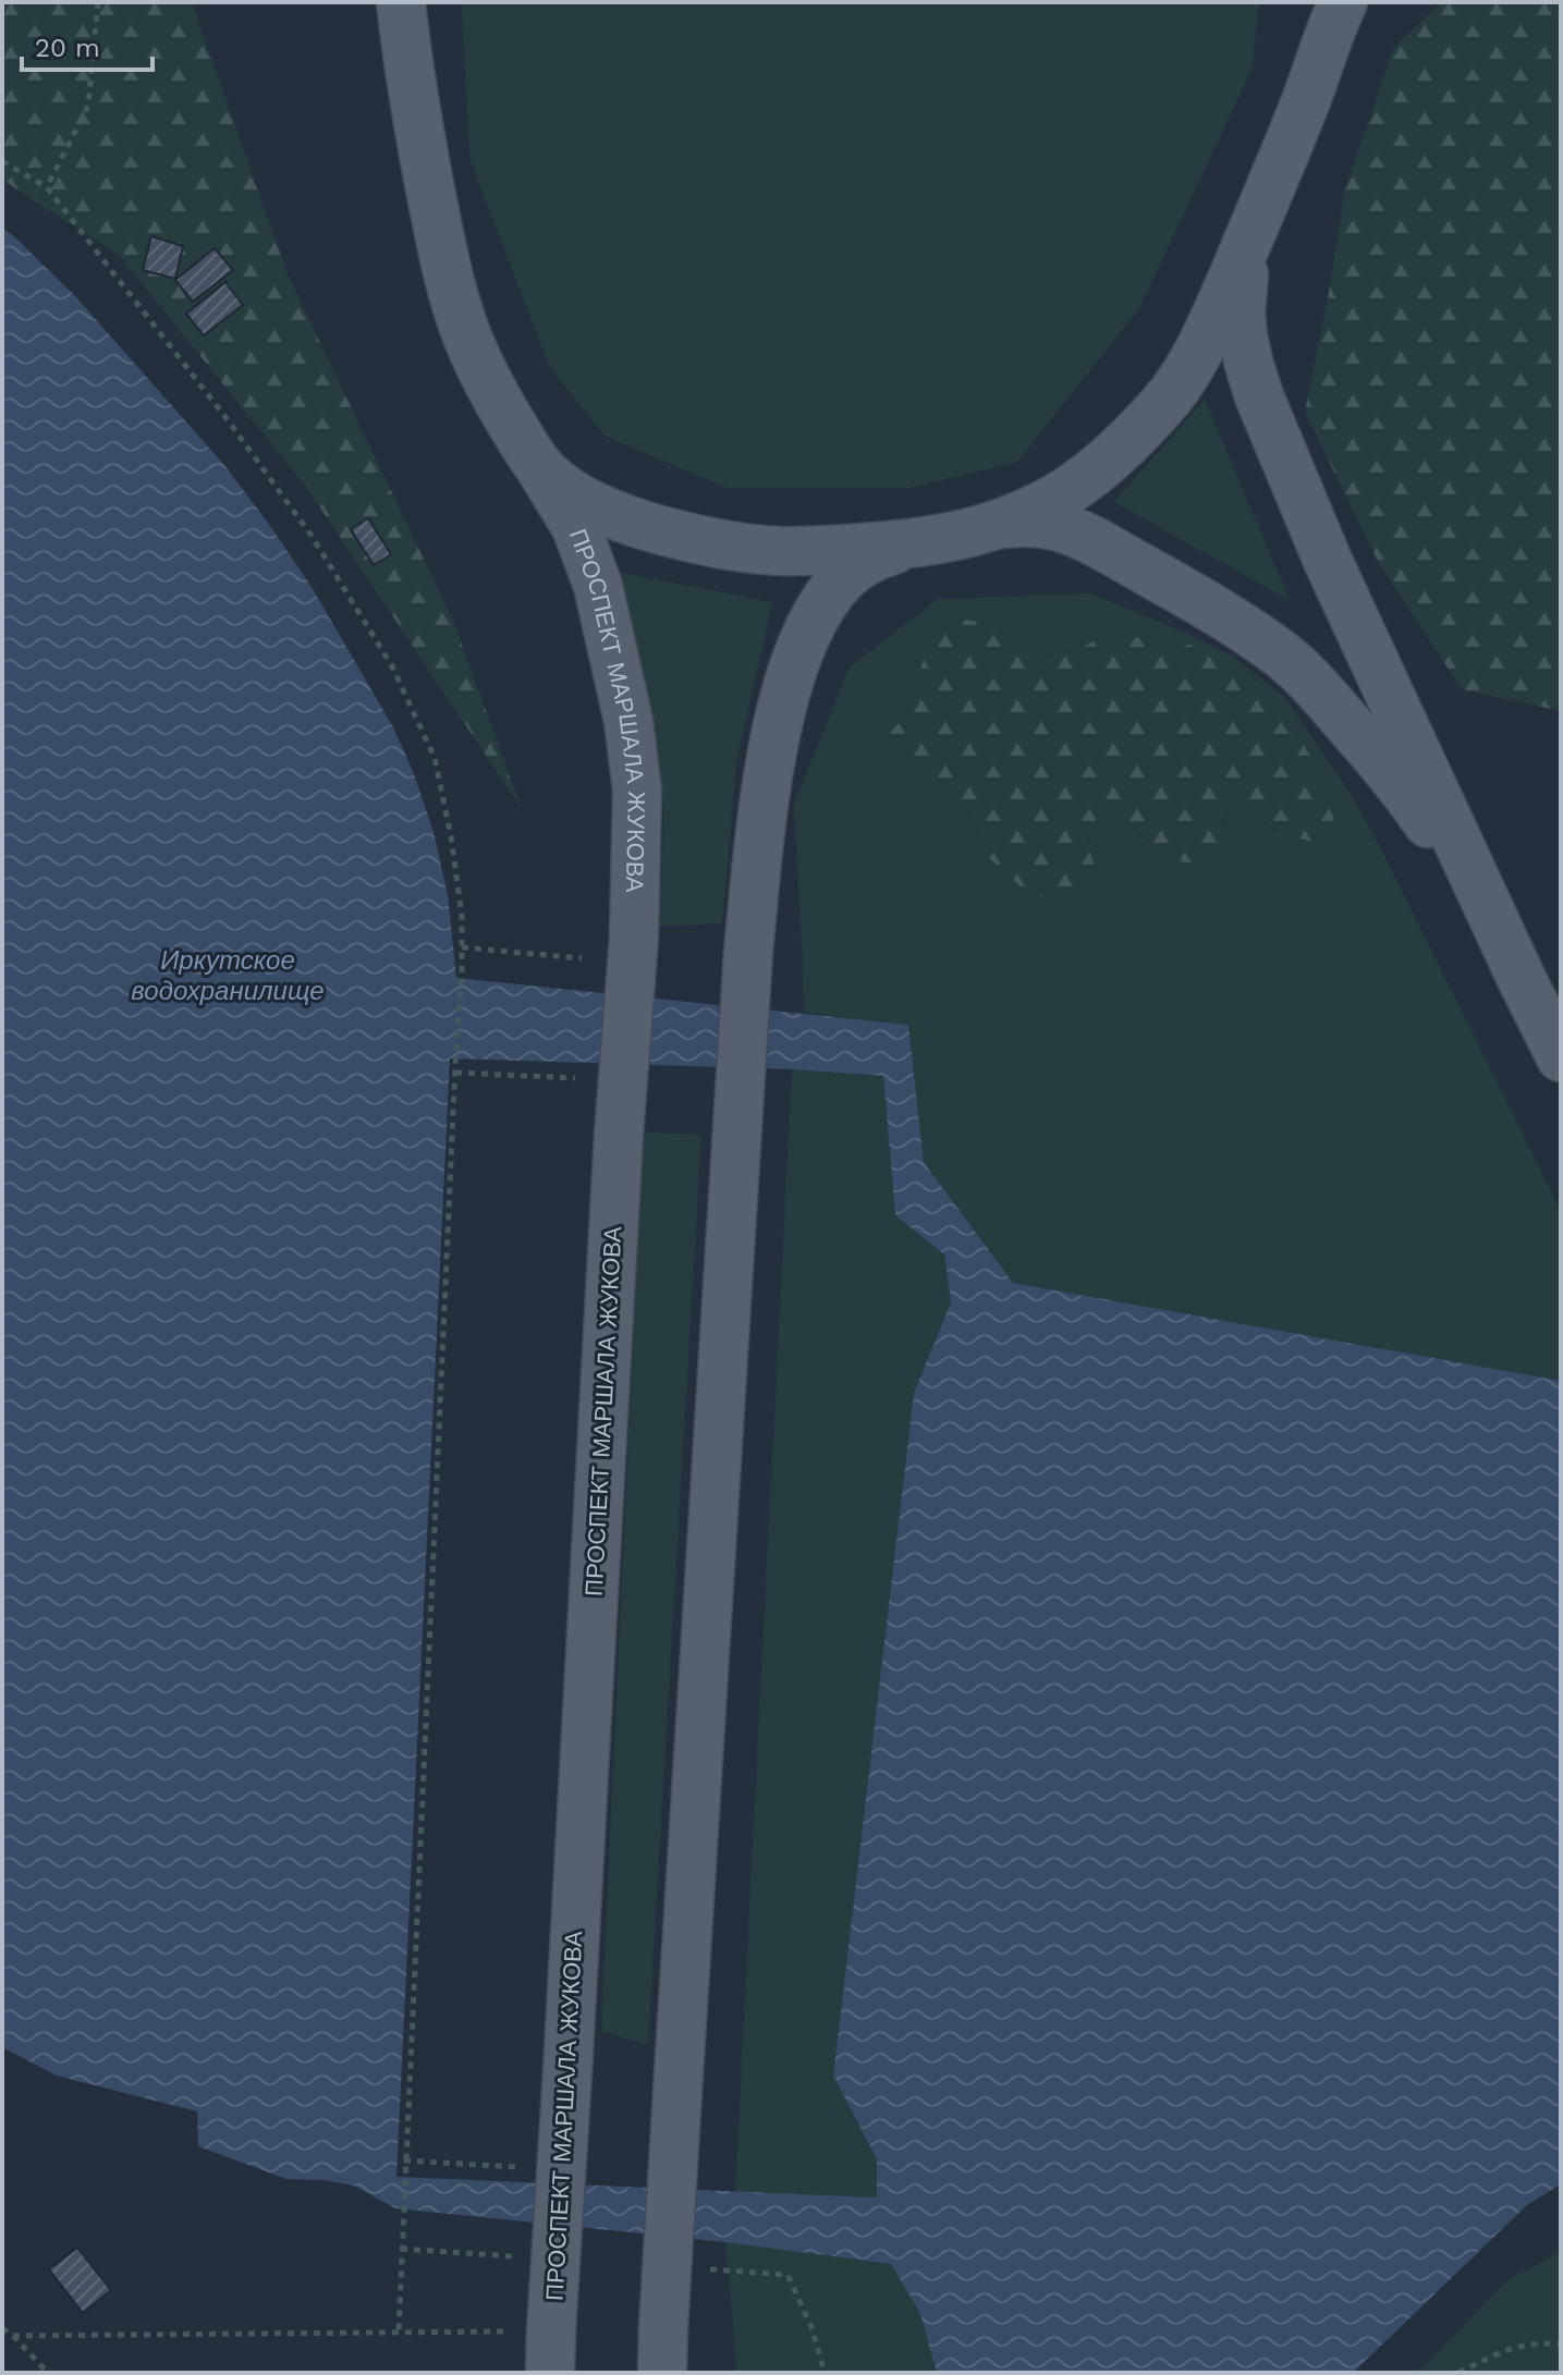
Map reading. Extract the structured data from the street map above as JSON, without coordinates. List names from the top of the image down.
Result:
{
  "streets": {
    "main road": ["ПРОСПЕКТ МАРШАЛА ЖУКОВА"]
  },
  "water": ["Иркутское водохранилище"],
  "scale_bar": "20 m"
}
